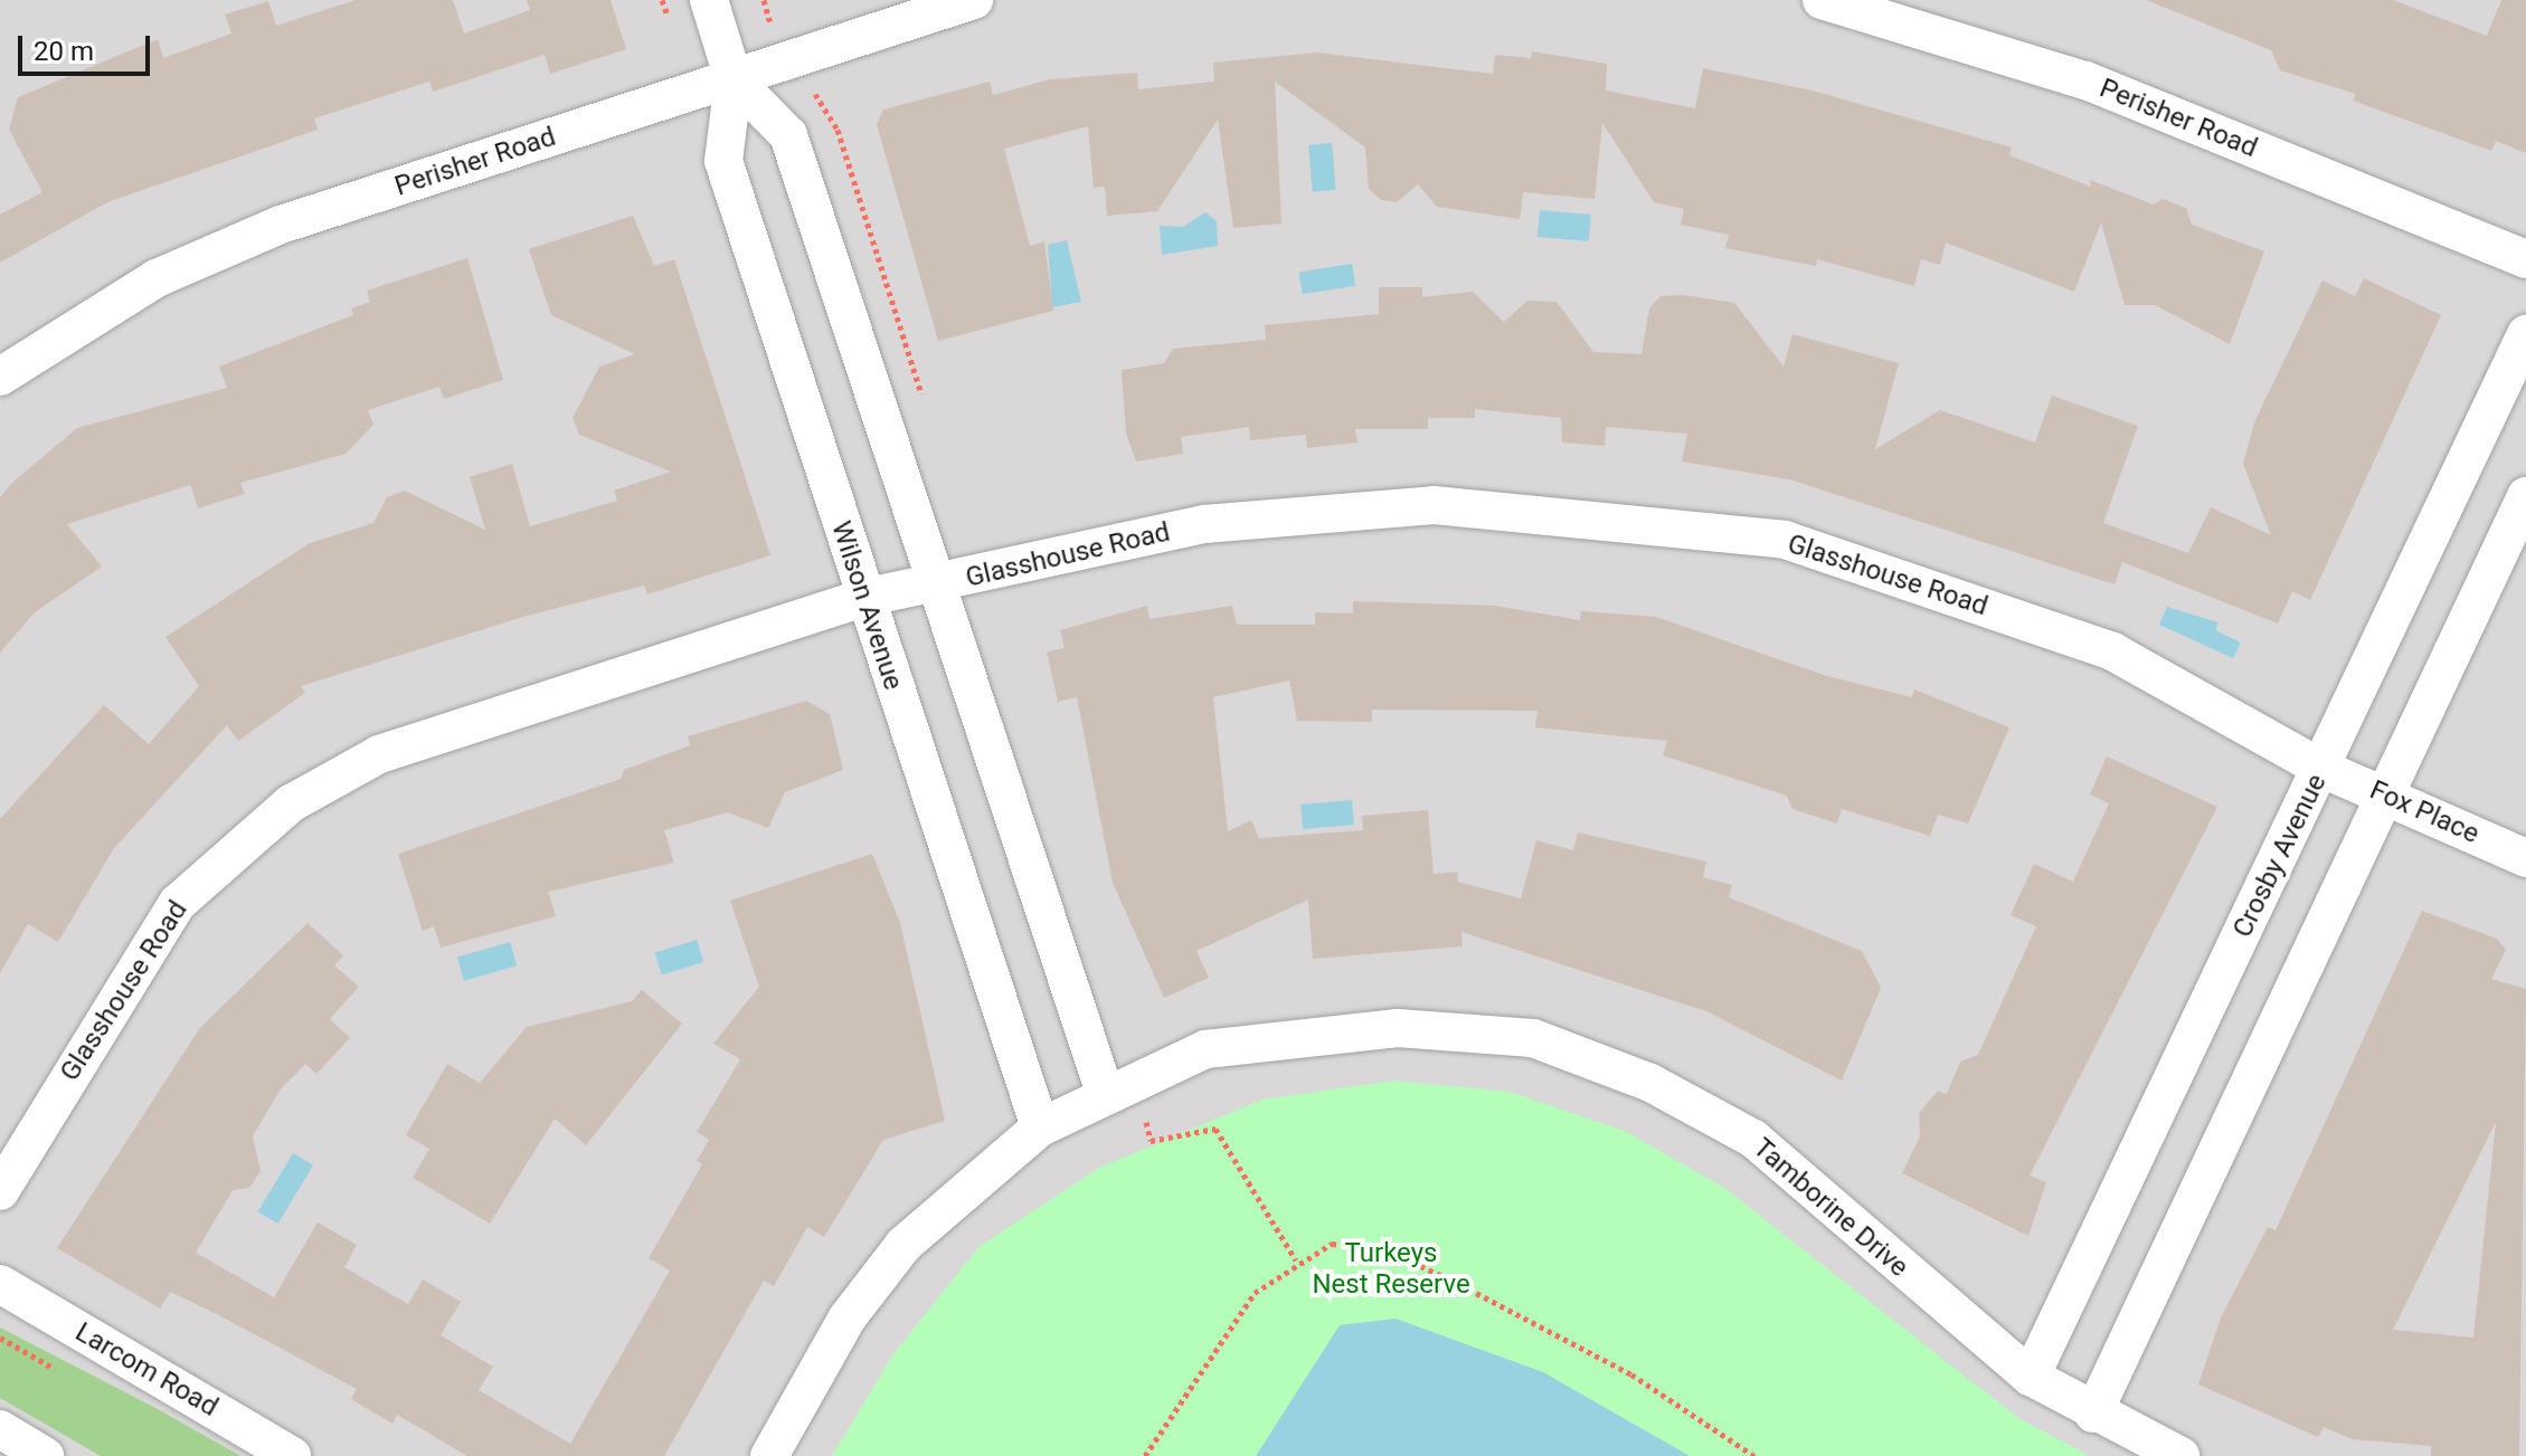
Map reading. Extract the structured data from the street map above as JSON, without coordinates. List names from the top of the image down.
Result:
{
  "streets": {
    "street": [
      "Perisher Road",
      "Glasshouse Road",
      "Wilson Avenue",
      "Fox Place",
      "Crosby Avenue",
      "Tamborine Drive",
      "Larcom Road"
    ]
  },
  "crossings": [
    ["Perisher Road", "Wilson Avenue"],
    ["Glasshouse Road", "Wilson Avenue"],
    ["Glasshouse Road", "Fox Place"],
    ["Glasshouse Road", "Crosby Avenue"],
    ["Wilson Avenue", "Tamborine Drive"],
    ["Fox Place", "Crosby Avenue"],
    ["Crosby Avenue", "Tamborine Drive"]
  ],
  "parks": ["Turkeys Nest Reserve"],
  "scale_bar": "20 m"
}
